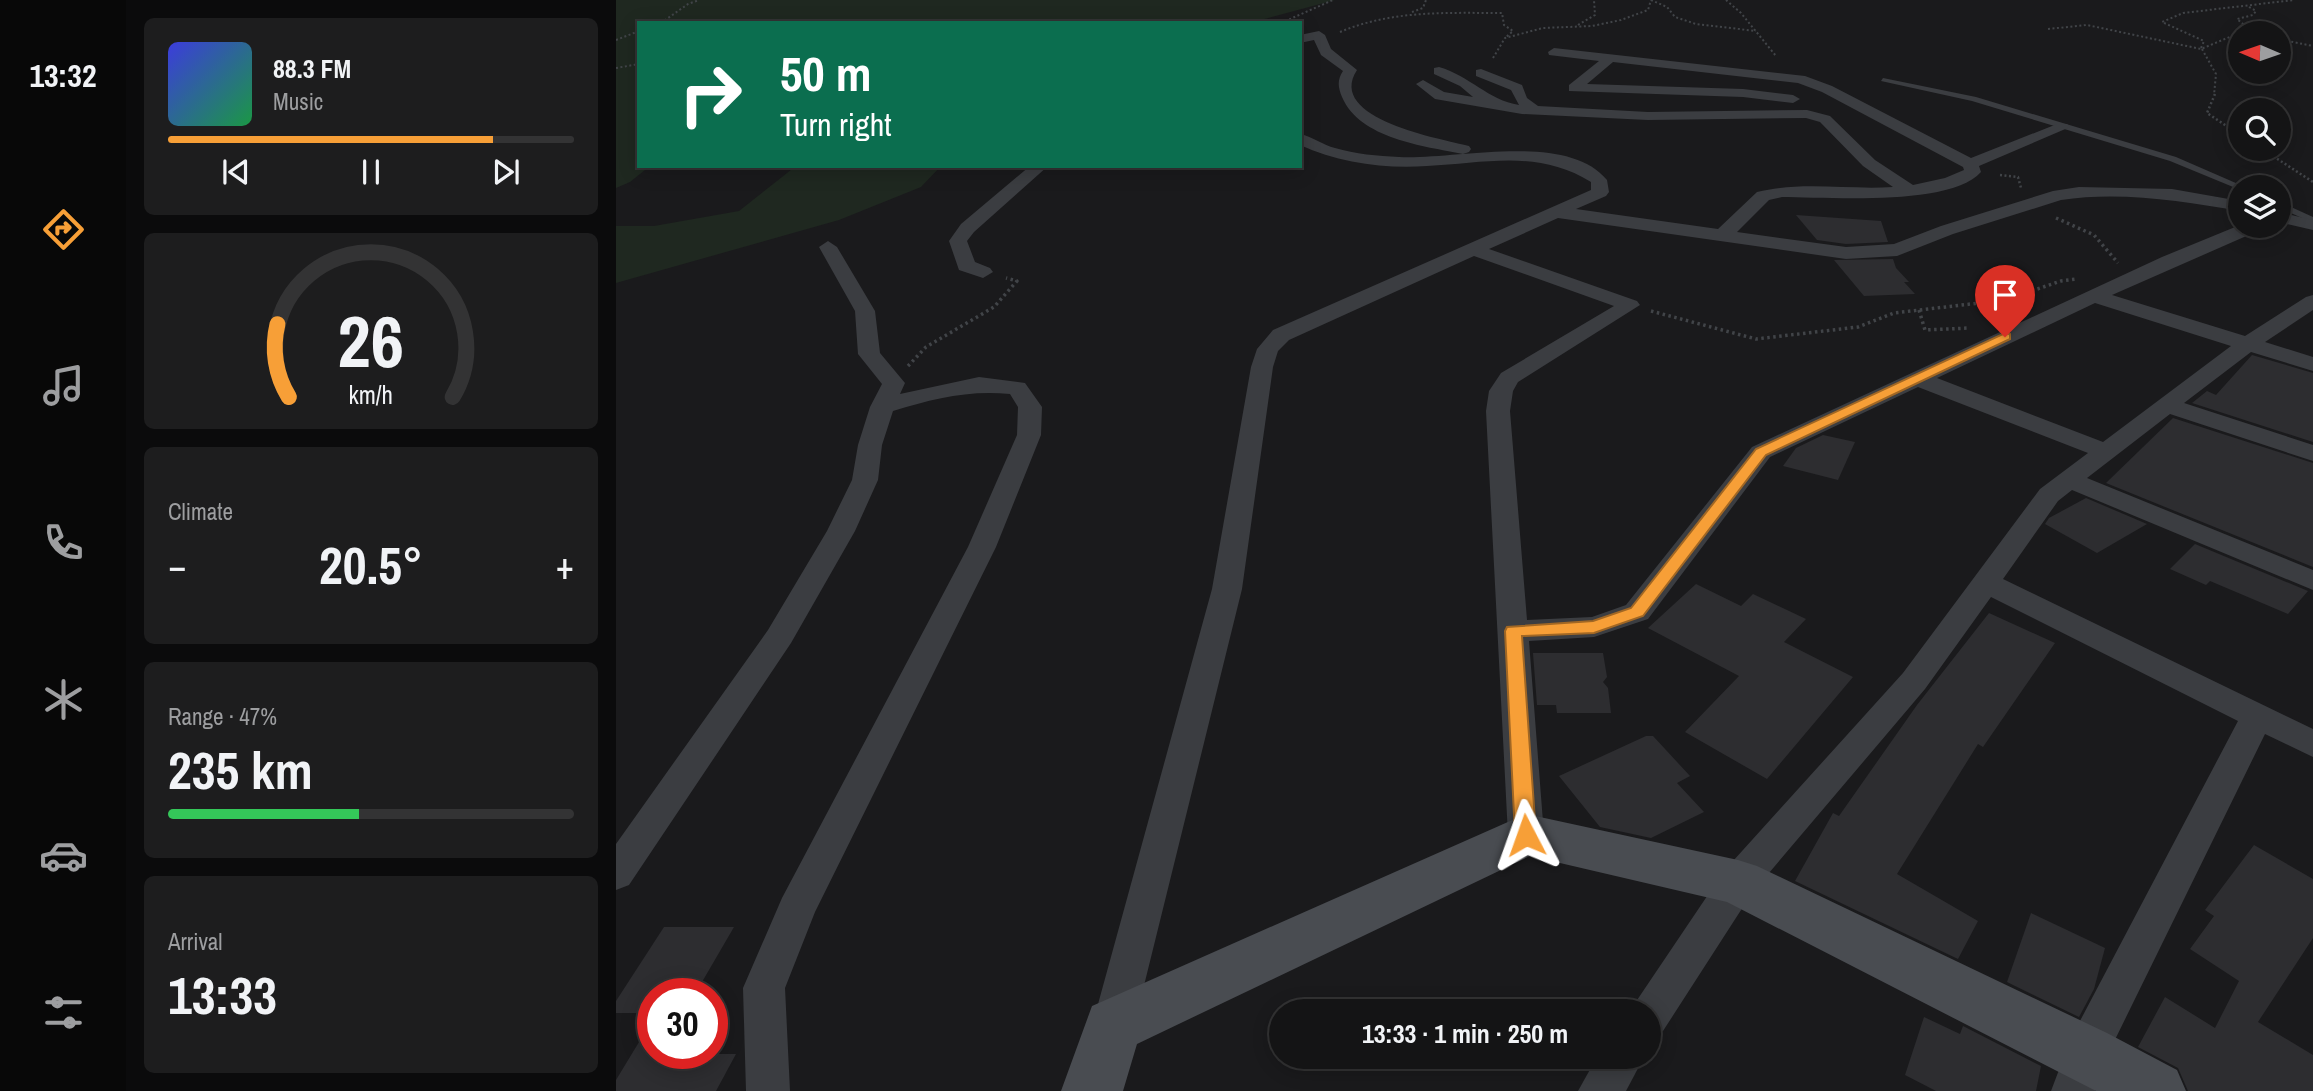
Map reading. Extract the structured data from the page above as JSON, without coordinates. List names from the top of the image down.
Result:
{
  "north": "left",
  "page": {
    "tabs": "13:32",
    "turn": ["50 m", "Turn right"],
    "song": ["88.3 FM", "Music"],
    "tile": [
      "Climate",
      ["Range · 47%", "235 km"],
      ["Arrival", "13:33"]
    ],
    "heat": ["−", "20.5°", "+"],
    "limit": "30",
    "trip": "13:33 · 1 min · 250 m",
    "gauge": ["26", "km/h"]
  }
}
